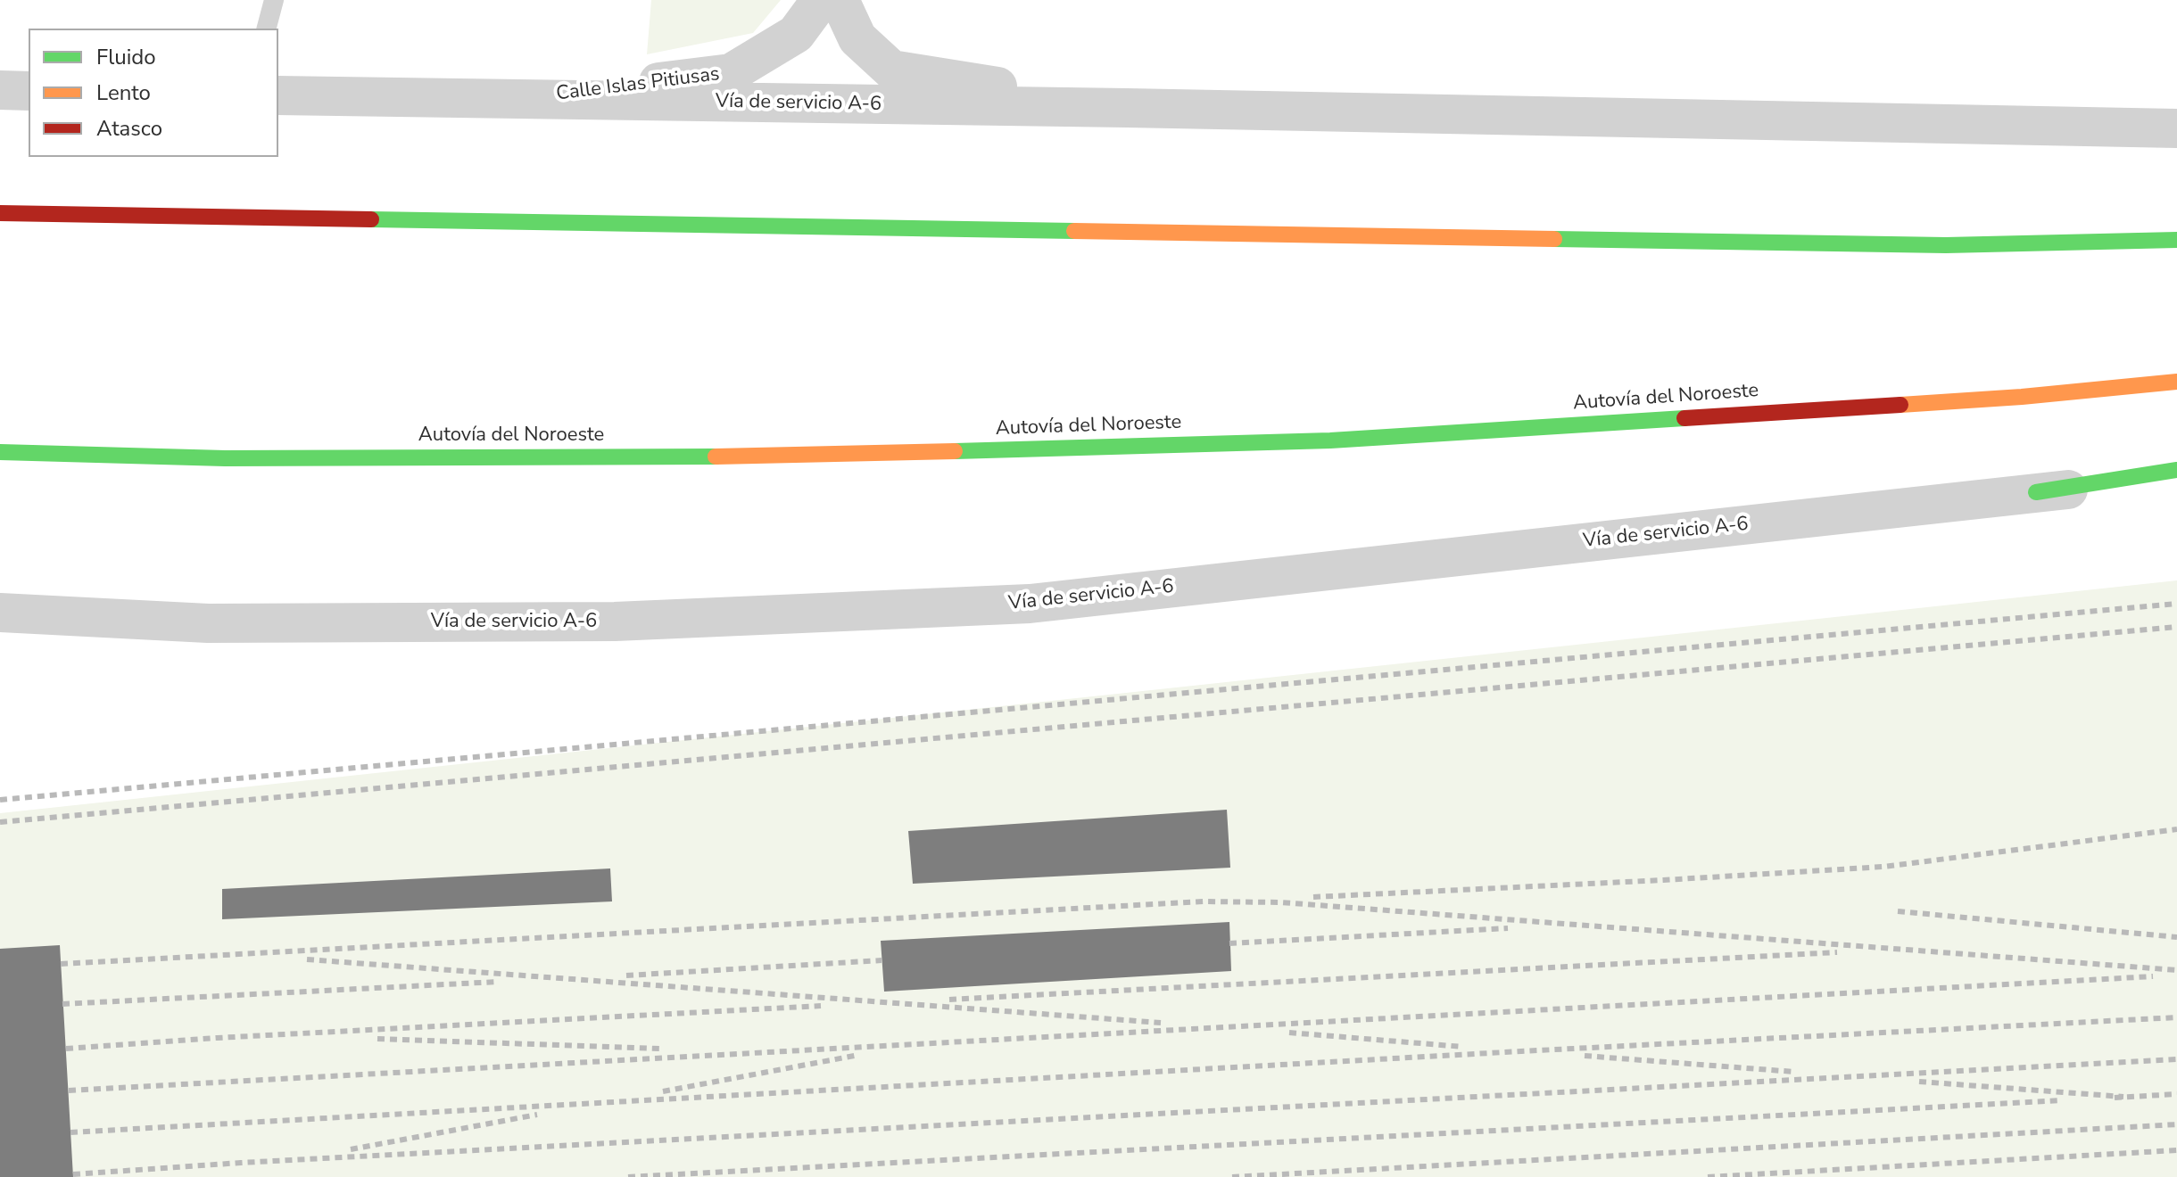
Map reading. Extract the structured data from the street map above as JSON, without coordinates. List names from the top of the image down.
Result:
{
  "streets": {
    "highway": ["Autovía del Noroeste"],
    "street": ["Calle Islas Pitiusas", "Vía de servicio A-6"]
  },
  "crossings": [
    ["Calle Islas Pitiusas", "Vía de servicio A-6"]
  ],
  "legend": ["Fluido", "Lento", "Atasco"]
}
